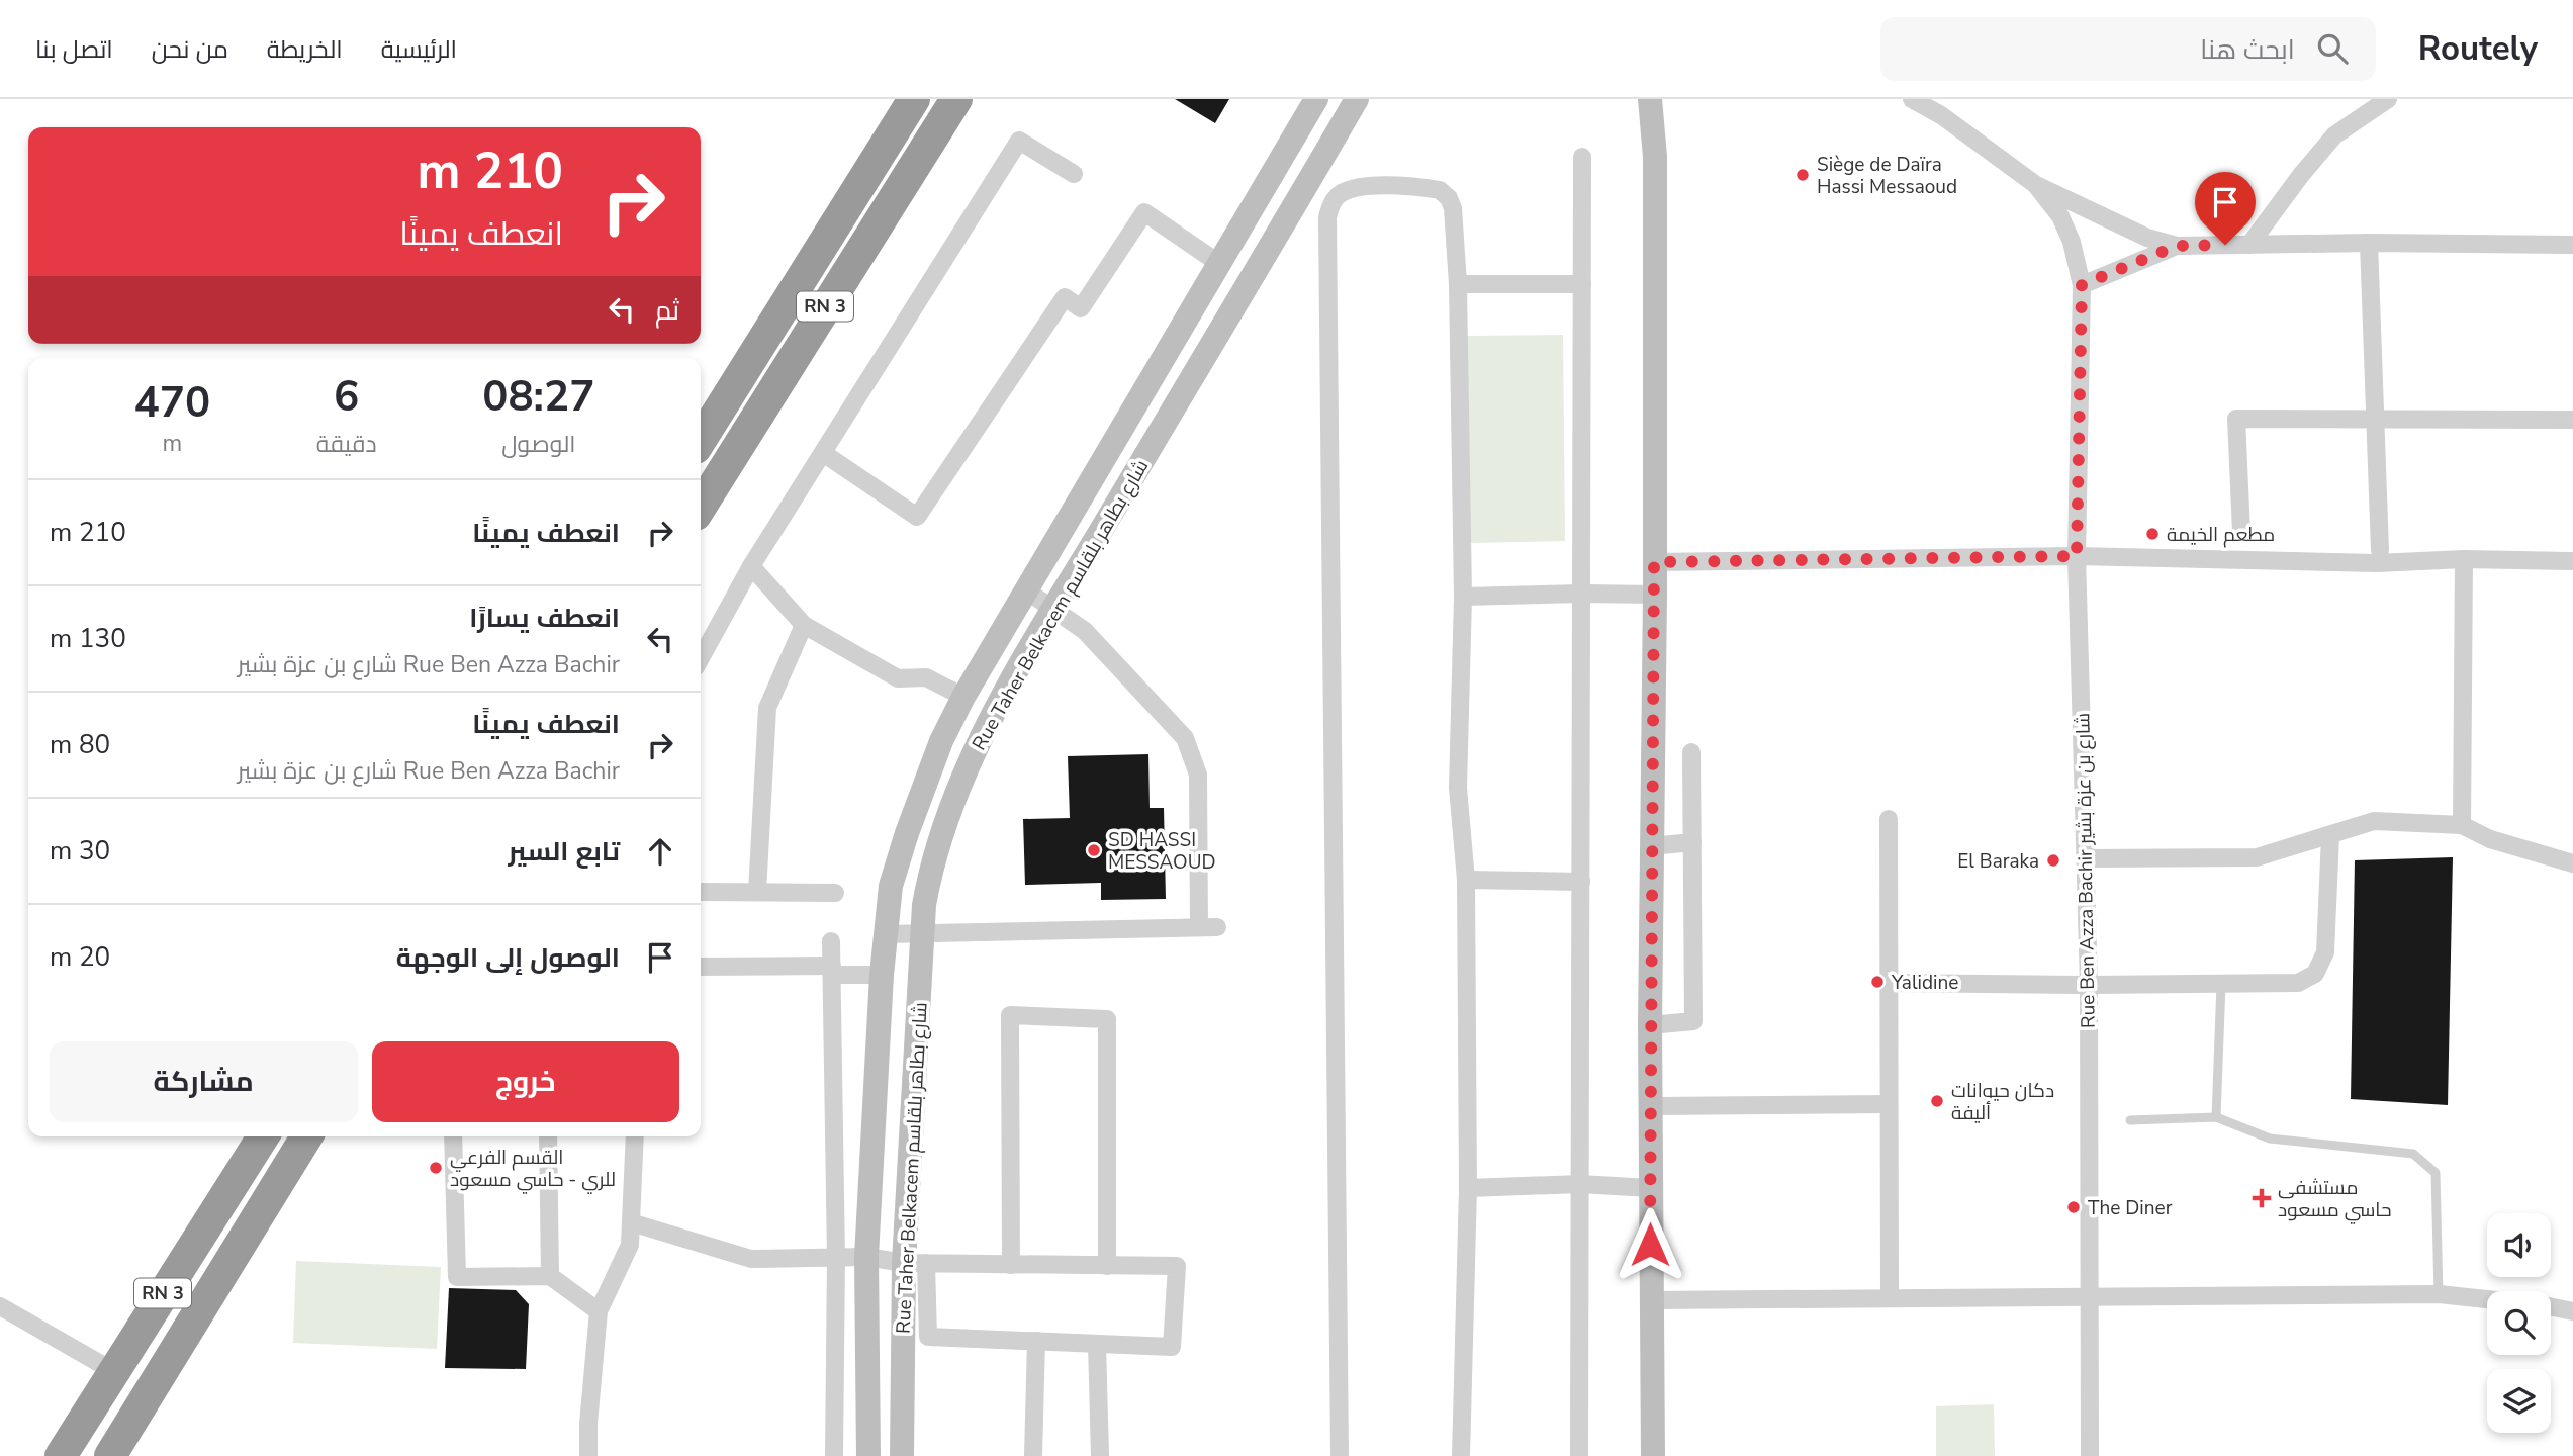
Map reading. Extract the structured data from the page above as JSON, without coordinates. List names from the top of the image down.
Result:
{
  "streets": {
    "highway": ["RN 3"],
    "main road": ["Rue Taher Belkacem شارع بطاهر بلقاسم"],
    "street": ["Rue Ben Azza Bachir شارع بن عزة بشير"]
  },
  "places": {
    "other": [
      "Siège de Daïra Hassi Messaoud",
      "مطعم الخيمة",
      "SD HASSI MESSAOUD",
      "El Baraka",
      "Yalidine",
      "دكان حيوانات أليفة",
      "القسم الفرعي للري - حاسي مسعود",
      "The Diner"
    ],
    "health": ["مستشفى حاسي مسعود"]
  },
  "page": {
    "header": "Routely",
    "search": "ابحث هنا",
    "nav": [
      "الرئيسية",
      "الخريطة",
      "من نحن",
      "اتصل بنا"
    ],
    "turn": ["210 m", "انعطف يمينًا"],
    "then": "ثم",
    "eta": [
      "08:27",
      "الوصول",
      "6",
      "دقيقة",
      "470",
      "m"
    ],
    "list": [
      {
        "name": "انعطف يمينًا",
        "value": "210 m"
      },
      {
        "name": "انعطف يسارًا",
        "note": "Rue Ben Azza Bachir شارع بن عزة بشير",
        "value": "130 m"
      },
      {
        "name": "انعطف يمينًا",
        "note": "Rue Ben Azza Bachir شارع بن عزة بشير",
        "value": "80 m"
      },
      {
        "name": "تابع السير",
        "value": "30 m"
      },
      {
        "name": "الوصول إلى الوجهة",
        "value": "20 m"
      }
    ],
    "buttons": ["خروج", "مشاركة"]
  }
}
